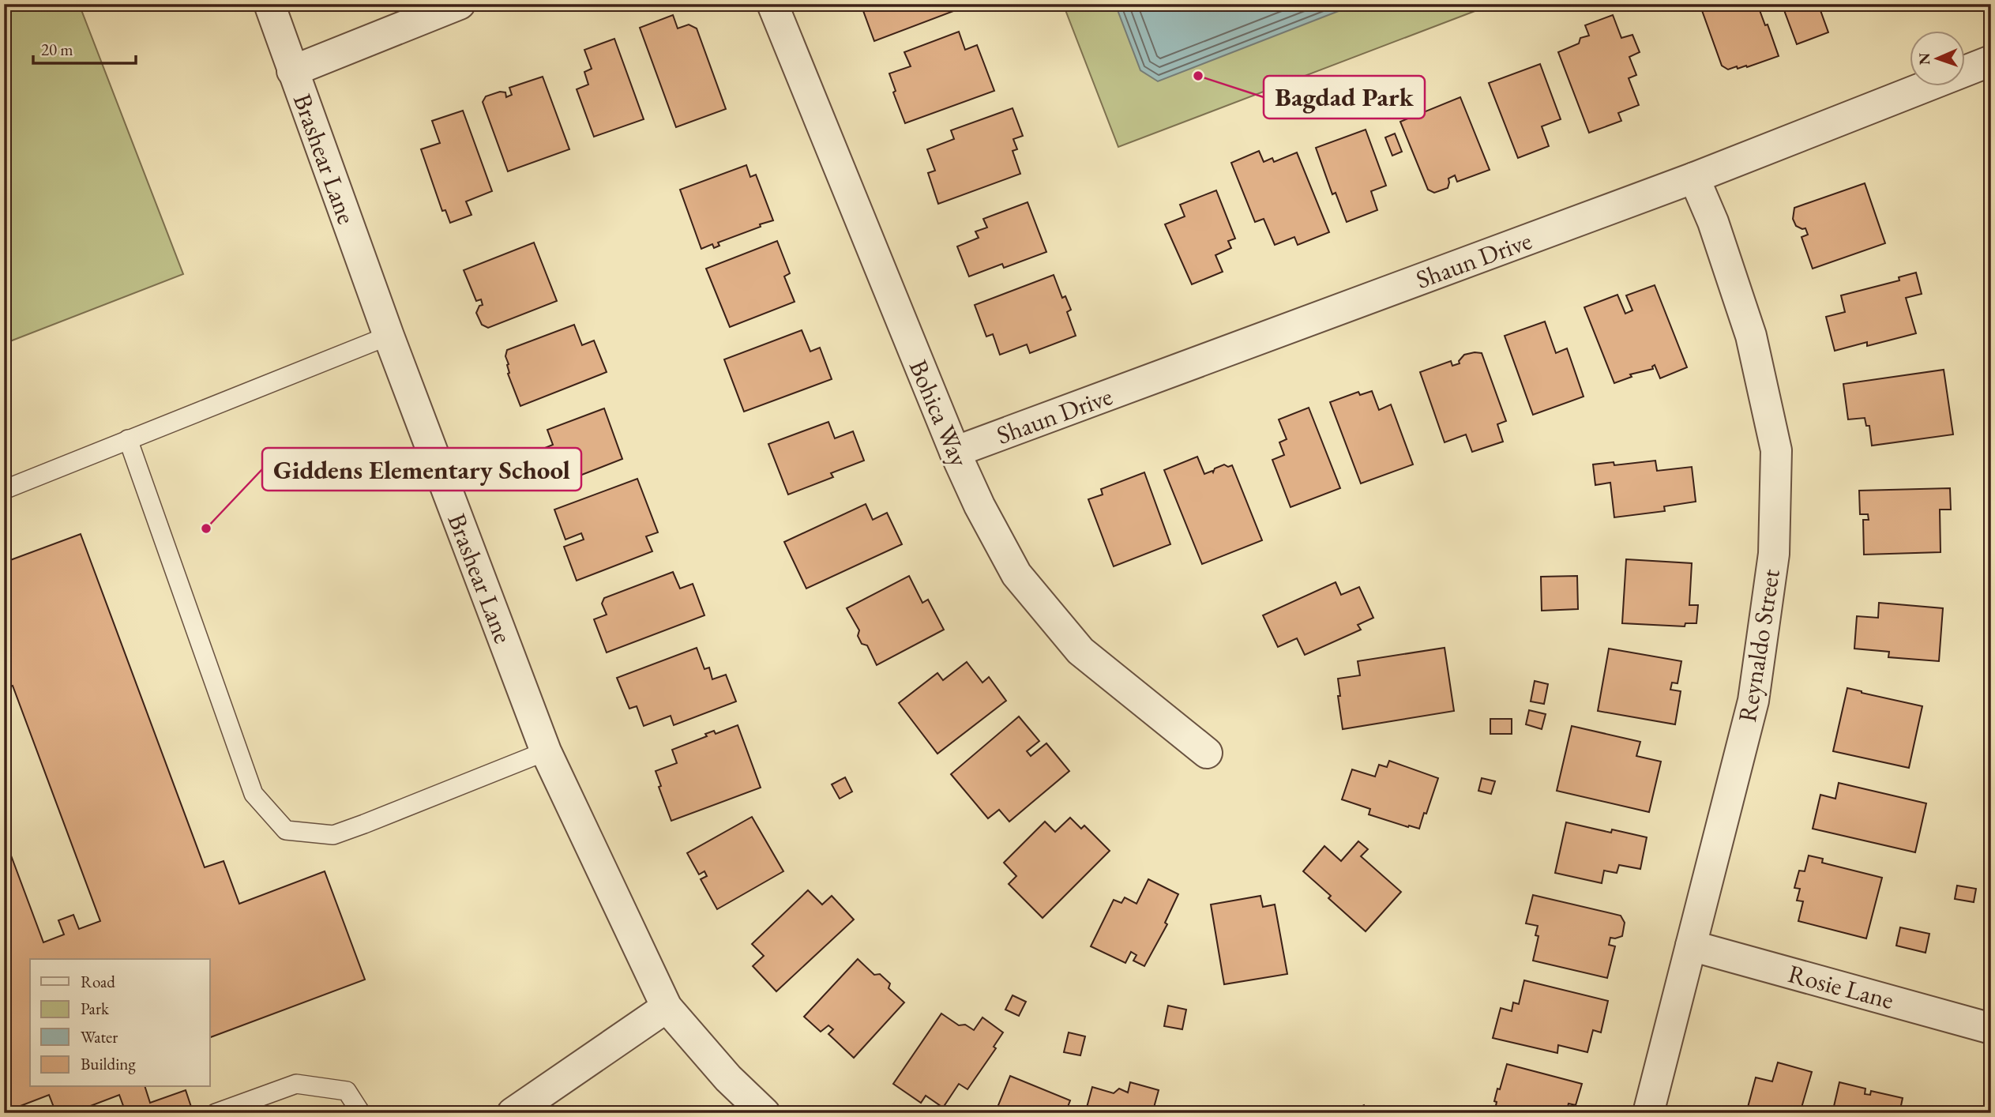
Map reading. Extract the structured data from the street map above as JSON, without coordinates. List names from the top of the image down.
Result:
{
  "streets": {
    "street": [
      "Brashear Lane",
      "Shaun Drive",
      "Bohica Way",
      "Reynaldo Street",
      "Rosie Lane"
    ]
  },
  "crossings": [
    ["Shaun Drive", "Bohica Way"],
    ["Shaun Drive", "Reynaldo Street"],
    ["Reynaldo Street", "Rosie Lane"]
  ],
  "places": ["Bagdad Park", "Giddens Elementary School"],
  "legend": [
    "Road",
    "Park",
    "Water",
    "Building"
  ],
  "scale_bar": "20 m",
  "north": "left"
}
